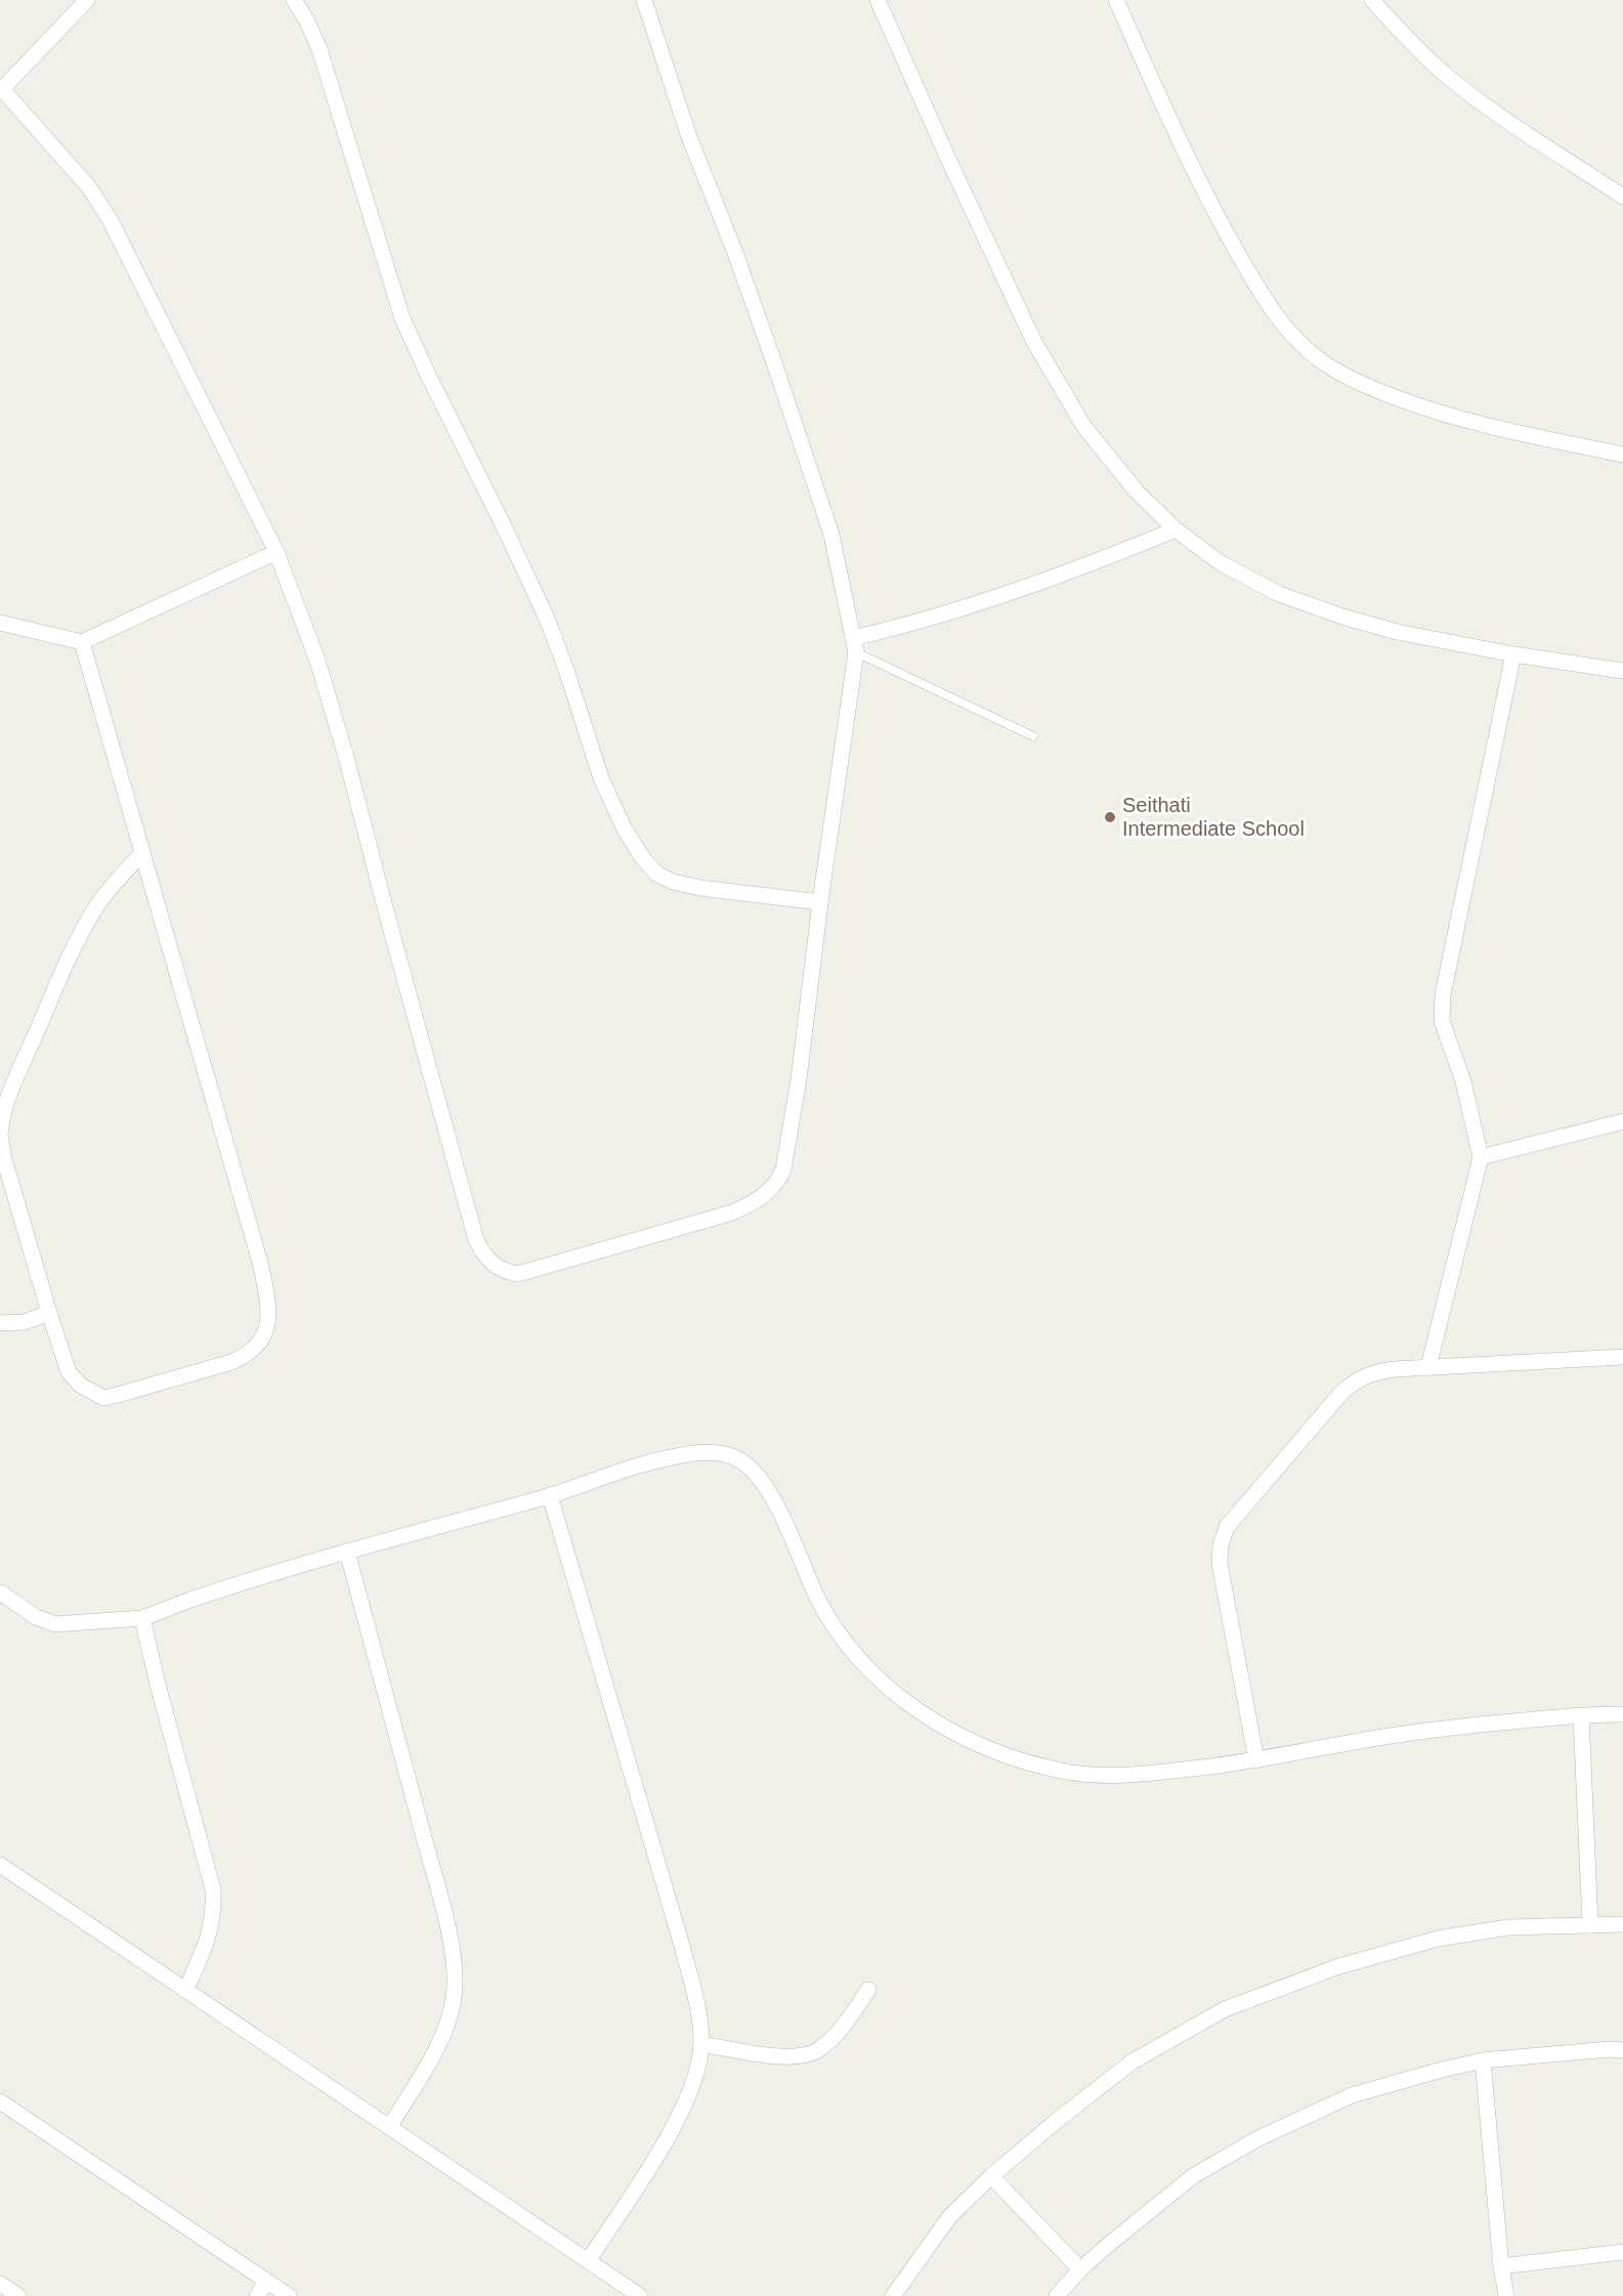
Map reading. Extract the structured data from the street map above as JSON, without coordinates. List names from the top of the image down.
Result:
{
  "places": ["Seithati Intermediate School"]
}
